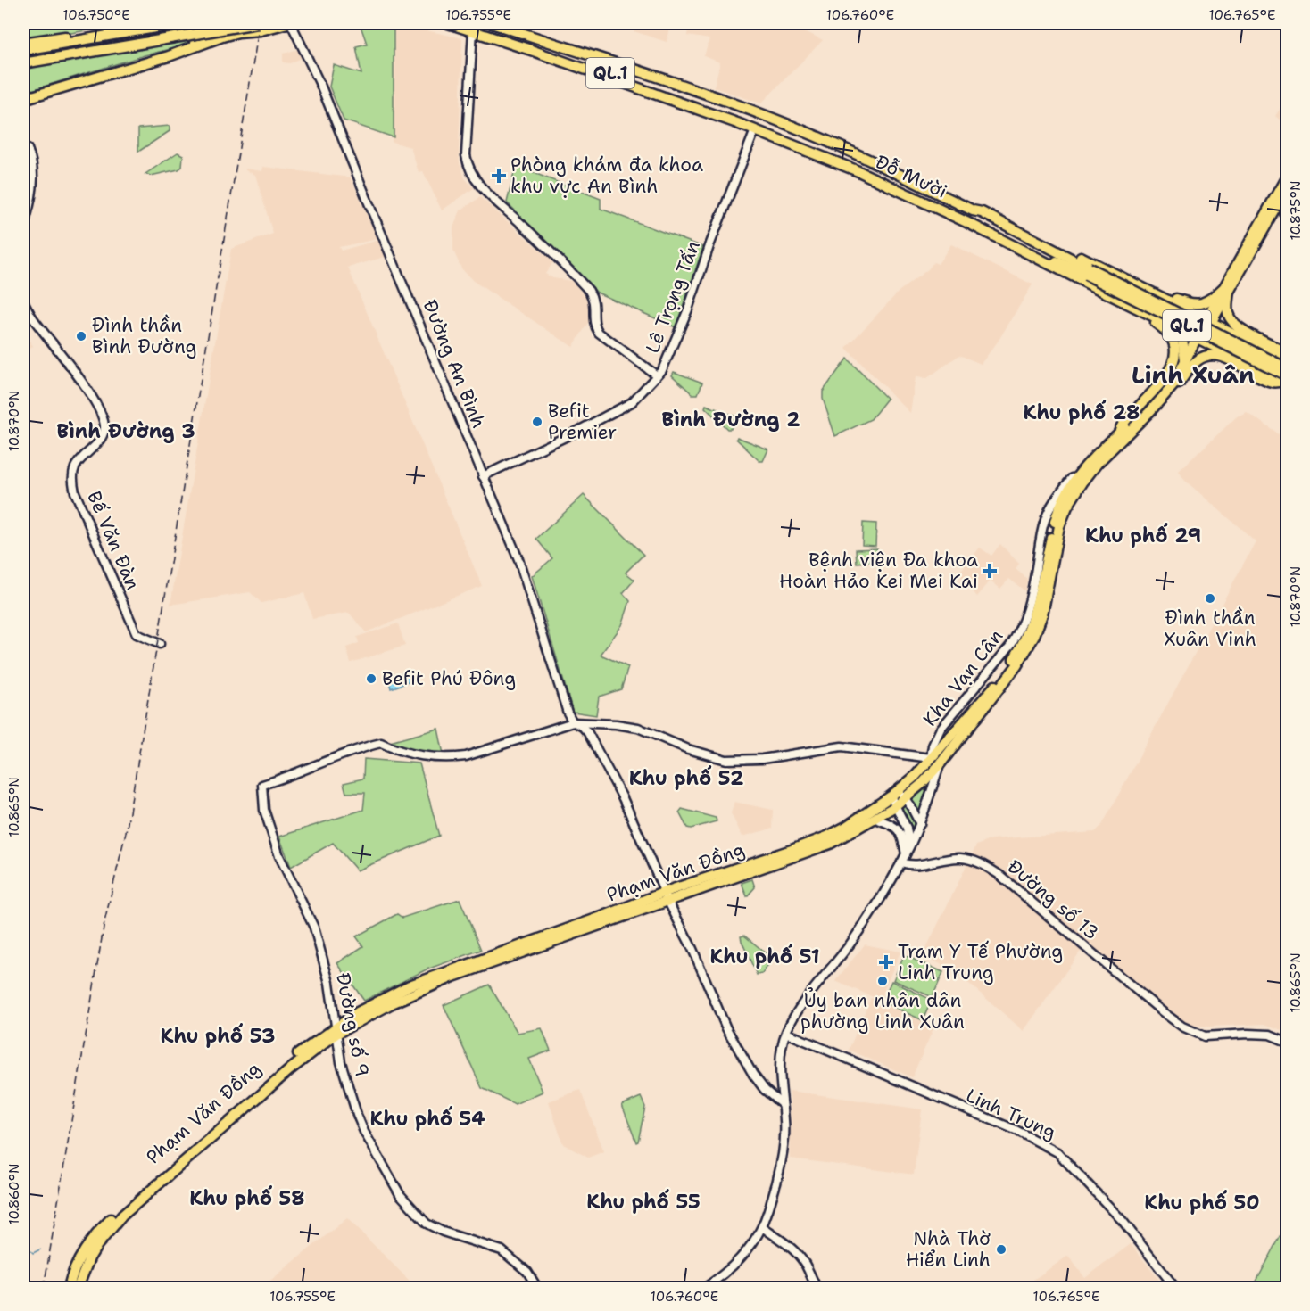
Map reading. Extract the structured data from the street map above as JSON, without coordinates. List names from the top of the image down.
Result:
{
  "streets": {
    "highway": ["QL.1", "Đỗ Mười", "Phạm Văn Đồng"],
    "street": [
      "Lê Trọng Tấn",
      "Đường An Bình",
      "Bế Văn Đàn",
      "Đường số 13",
      "Đường số 9",
      "Linh Trung"
    ]
  },
  "crossings": [
    ["QL.1", "Đỗ Mười"],
    ["Đỗ Mười", "Lê Trọng Tấn"],
    ["Đỗ Mười", "Phạm Văn Đồng"],
    ["Lê Trọng Tấn", "Đường An Bình"],
    ["Đường An Bình", "Đường số 9"],
    ["Phạm Văn Đồng", "Đường số 9"]
  ],
  "districts": [
    "Linh Xuân",
    "Khu phố 28",
    "Bình Đường 2",
    "Bình Đường 3",
    "Khu phố 29",
    "Khu phố 52",
    "Khu phố 51",
    "Khu phố 53",
    "Khu phố 54",
    "Khu phố 58",
    "Khu phố 55",
    "Khu phố 50"
  ],
  "places": {
    "health": ["Phòng khám đa khoa khu vực An Bình", "Bệnh viện Đa khoa Hoàn Hảo Kei Mei Kai", "Trạm Y Tế Phường Linh Trung"],
    "other": [
      "Đình thần Bình Đường",
      "Befit Premier",
      "Đình thần Xuân Vinh",
      "Befit Phú Đông",
      "Ủy ban nhân dân phường Linh Xuân",
      "Nhà Thờ Hiển Linh"
    ]
  },
  "coordinates": [
    "106.750°E",
    "106.755°E",
    "106.760°E",
    "106.765°E",
    "10.875°N",
    "10.870°N",
    "10.865°N",
    "10.860°N"
  ]
}
